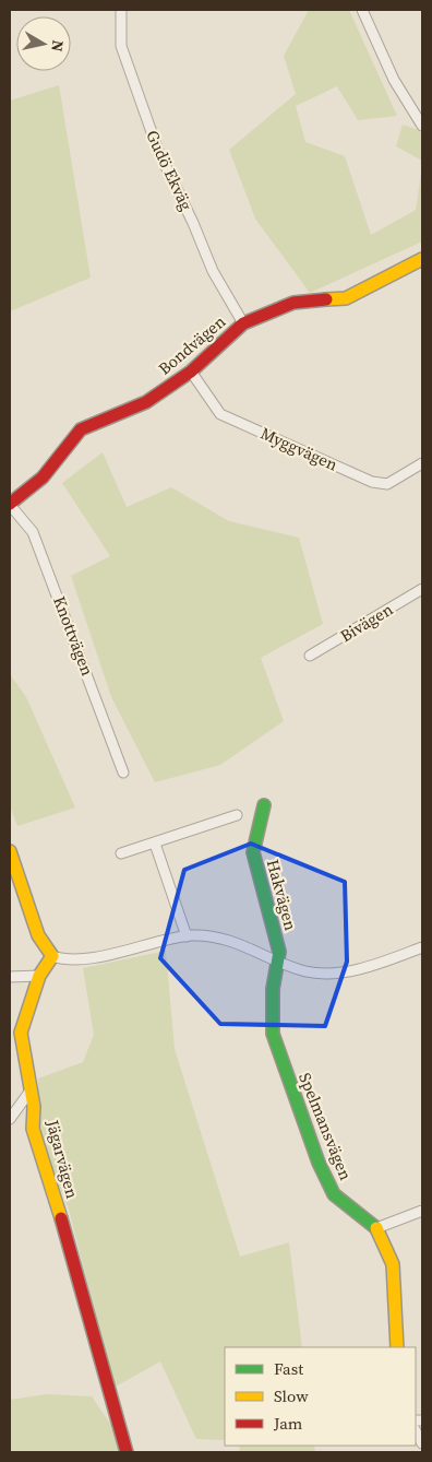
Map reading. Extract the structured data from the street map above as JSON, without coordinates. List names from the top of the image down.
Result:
{
  "streets": {
    "street": [
      "Gudö Ekväg",
      "Bondvägen",
      "Myggvägen",
      "Bivägen",
      "Knottvägen",
      "Hakvägen",
      "Spelmansvägen",
      "Jägarvägen"
    ]
  },
  "crossings": [
    ["Gudö Ekväg", "Bondvägen"],
    ["Bondvägen", "Myggvägen"],
    ["Bondvägen", "Knottvägen"],
    ["Hakvägen", "Spelmansvägen"]
  ],
  "legend": ["Fast", "Slow", "Jam"],
  "north": "right"
}
